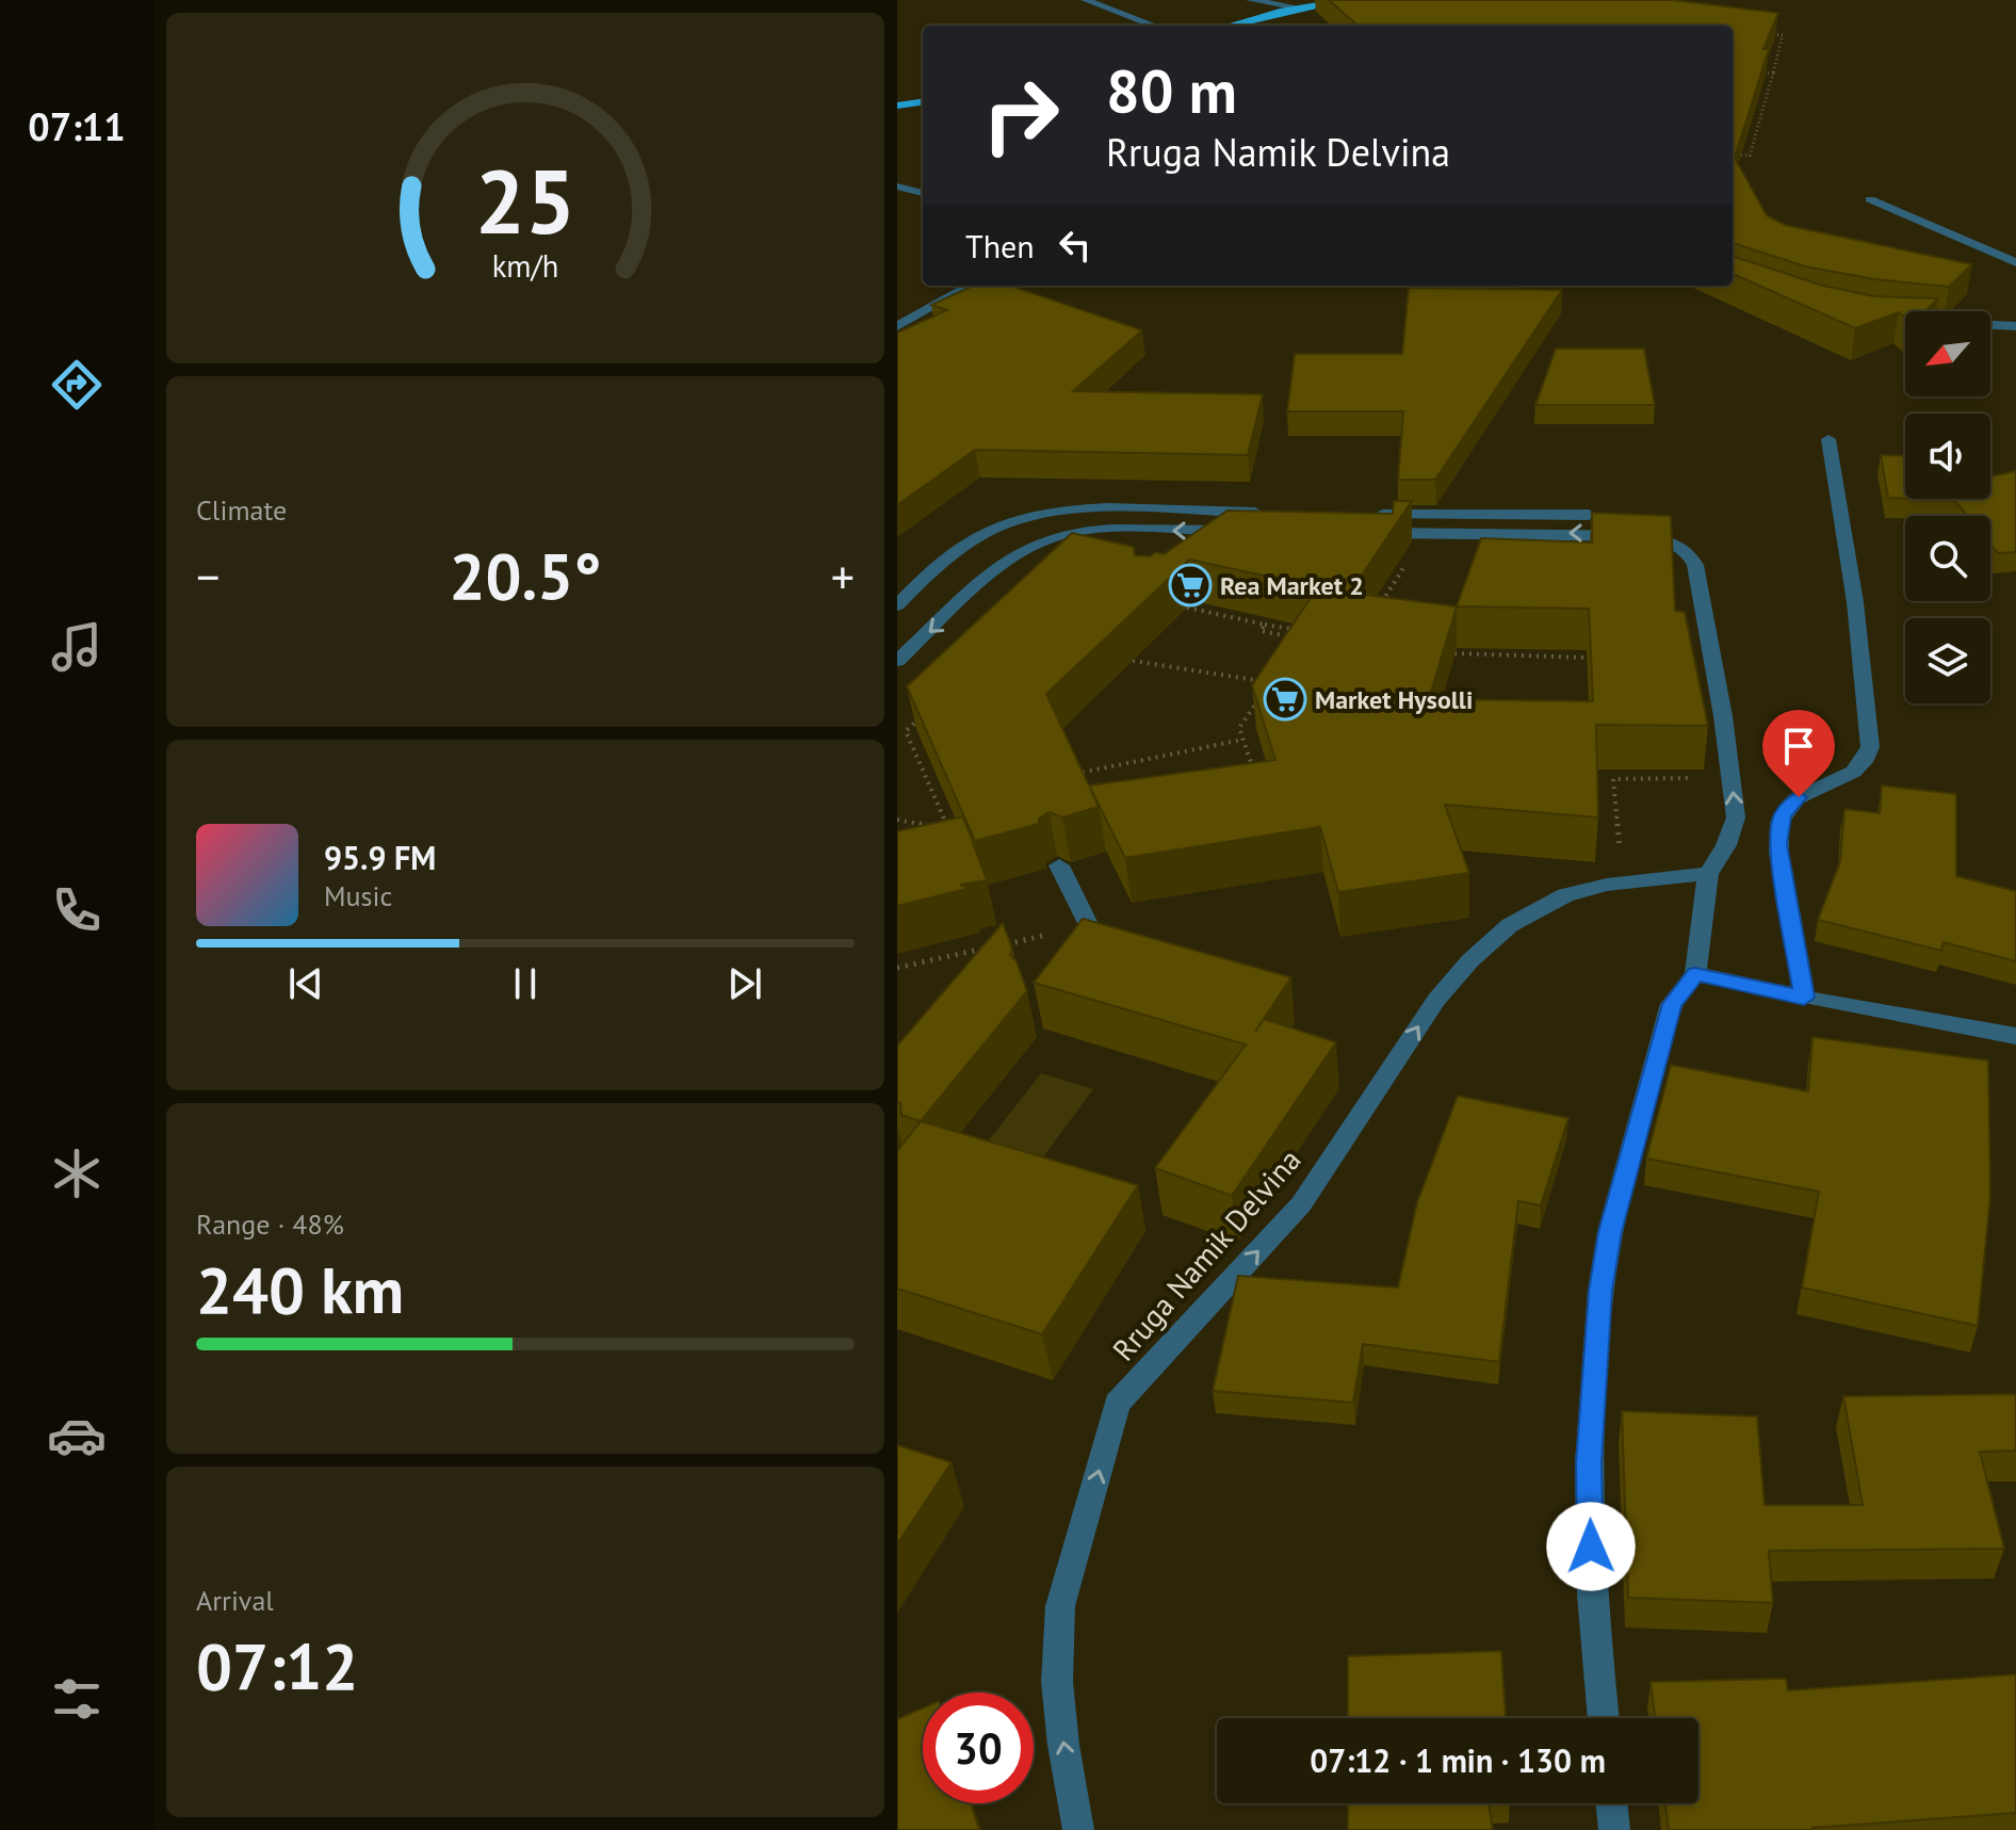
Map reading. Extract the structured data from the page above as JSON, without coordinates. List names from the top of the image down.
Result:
{
  "streets": {
    "street": ["Rruga Namik Delvina"]
  },
  "one_way": ["Rruga Namik Delvina"],
  "places": {
    "supermarket": ["Rea Market 2", "Market Hysolli"]
  },
  "north": "bottom left",
  "page": {
    "tabs": "07:11",
    "turn": ["80 m", "Rruga Namik Delvina"],
    "then": "Then",
    "tile": [
      "Climate",
      ["Range · 48%", "240 km"],
      ["Arrival", "07:12"]
    ],
    "heat": ["−", "20.5°", "+"],
    "song": ["95.9 FM", "Music"],
    "limit": "30",
    "trip": "07:12 · 1 min · 130 m",
    "gauge": ["25", "km/h"]
  }
}
